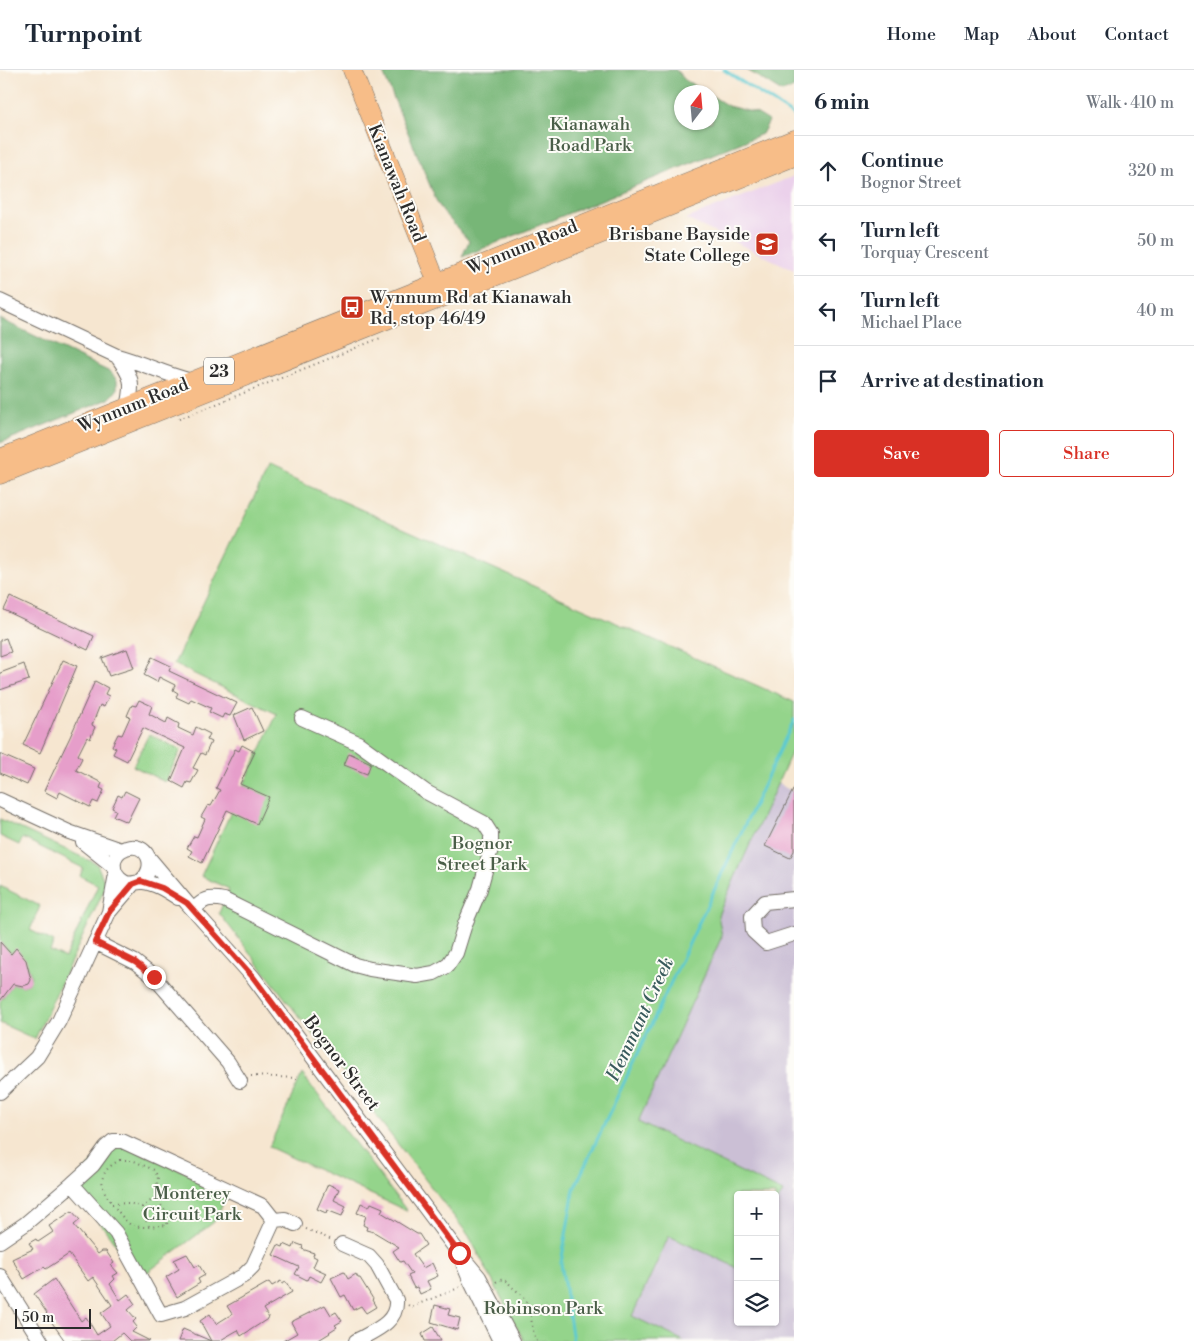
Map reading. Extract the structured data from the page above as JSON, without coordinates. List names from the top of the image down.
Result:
{
  "streets": {
    "main road": ["Kianawah Road", "Wynnum Road", "23"],
    "street": ["Bognor Street"]
  },
  "crossings": [
    ["Kianawah Road", "Wynnum Road"]
  ],
  "water": ["Hemmant Creek"],
  "parks": [
    "Kianawah Road Park",
    "Bognor Street Park",
    "Monterey Circuit Park",
    "Robinson Park"
  ],
  "places": {
    "school or university": ["Brisbane Bayside State College"],
    "bus stop": ["Wynnum Rd at Kianawah Rd, stop 46/49"]
  },
  "scale_bar": "50 m",
  "north": "top",
  "page": {
    "header": "Turnpoint",
    "nav": [
      "Home",
      "Map",
      "About",
      "Contact"
    ],
    "heading": ["6 min", "Walk · 410 m"],
    "list": [
      ["Continue", "Bognor Street", "320 m"],
      ["Turn left", "Torquay Crescent", "50 m"],
      ["Turn left", "Michael Place", "40 m"],
      "Arrive at destination"
    ],
    "buttons": ["Save", "Share"],
    "map_buttons": ["+", "−"],
    "scale": "50 m"
  }
}
